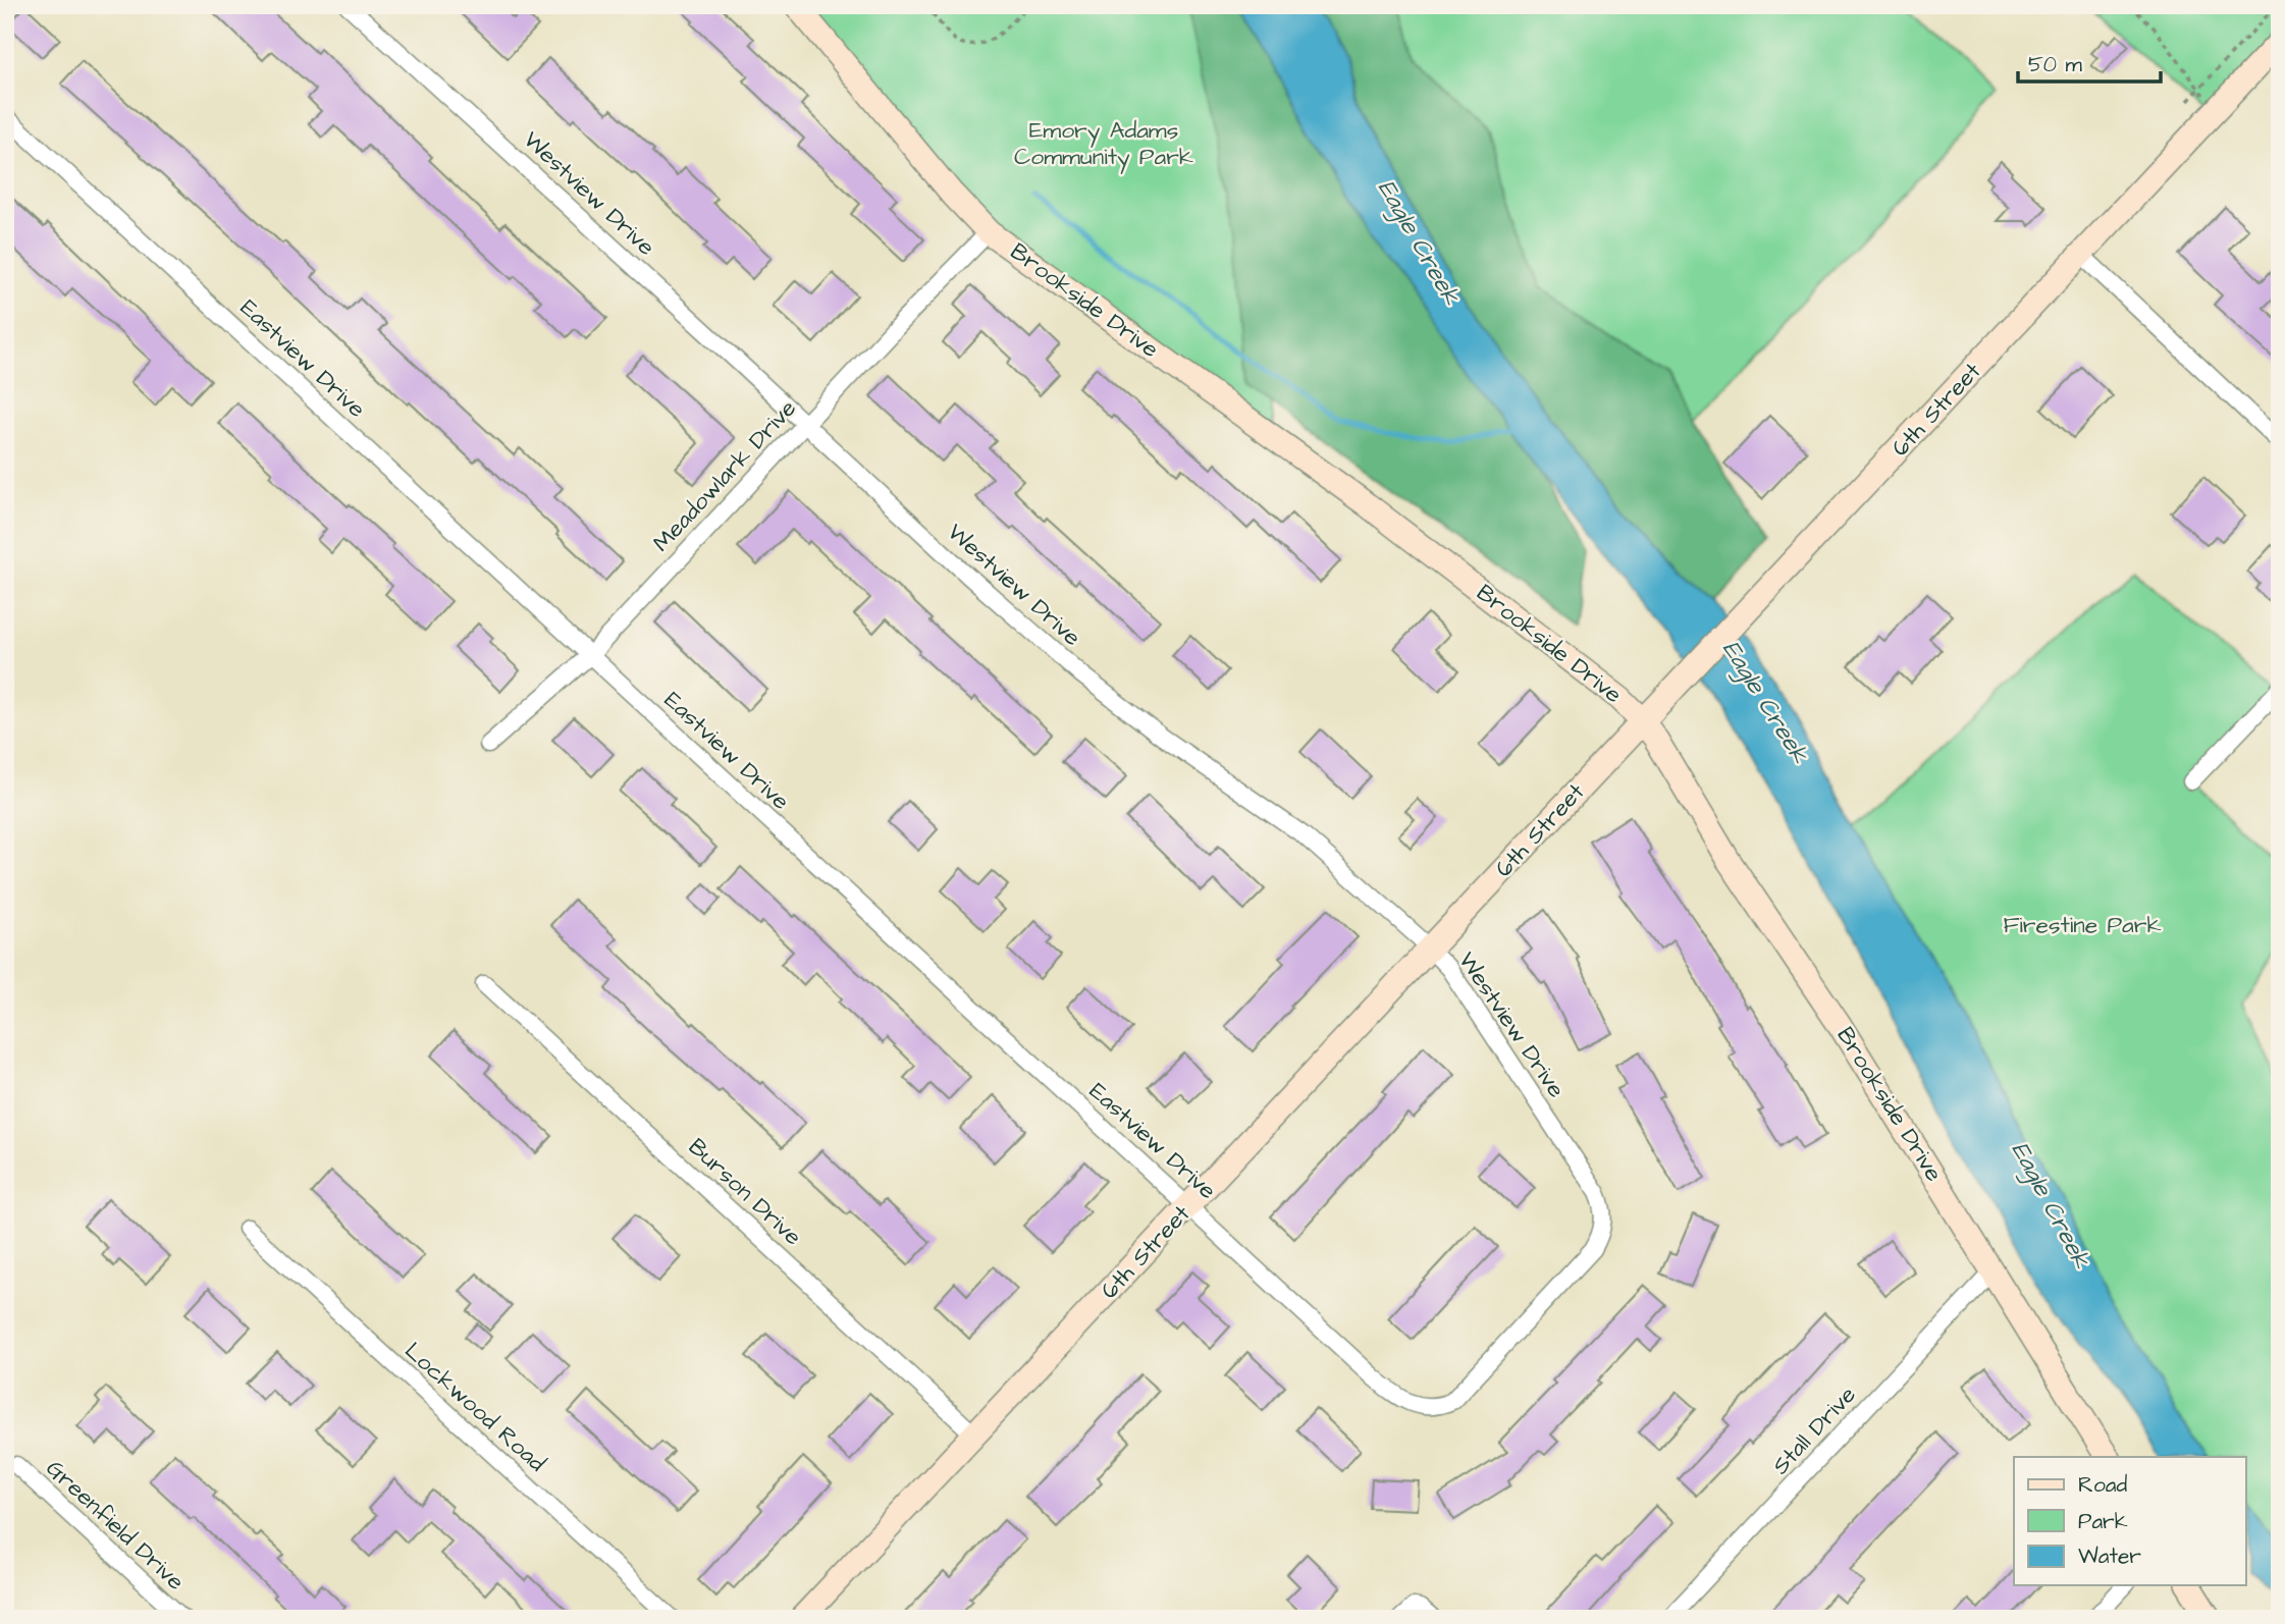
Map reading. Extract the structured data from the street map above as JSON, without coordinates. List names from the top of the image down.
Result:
{
  "streets": {
    "street": [
      "Westview Drive",
      "Brookside Drive",
      "Eastview Drive",
      "6th Street",
      "Meadowlark Drive",
      "Burson Drive",
      "Lockwood Road",
      "Stall Drive",
      "Greenfield Drive"
    ]
  },
  "crossings": [
    ["Westview Drive", "Eastview Drive"],
    ["Westview Drive", "6th Street"],
    ["Westview Drive", "Meadowlark Drive"],
    ["Brookside Drive", "6th Street"],
    ["Brookside Drive", "Meadowlark Drive"],
    ["Brookside Drive", "Stall Drive"],
    ["Eastview Drive", "6th Street"],
    ["Eastview Drive", "Meadowlark Drive"],
    ["6th Street", "Burson Drive"]
  ],
  "water": ["Eagle Creek"],
  "parks": ["Emory Adams Community Park", "Firestine Park"],
  "legend": ["Road", "Park", "Water"],
  "scale_bar": "50 m"
}
